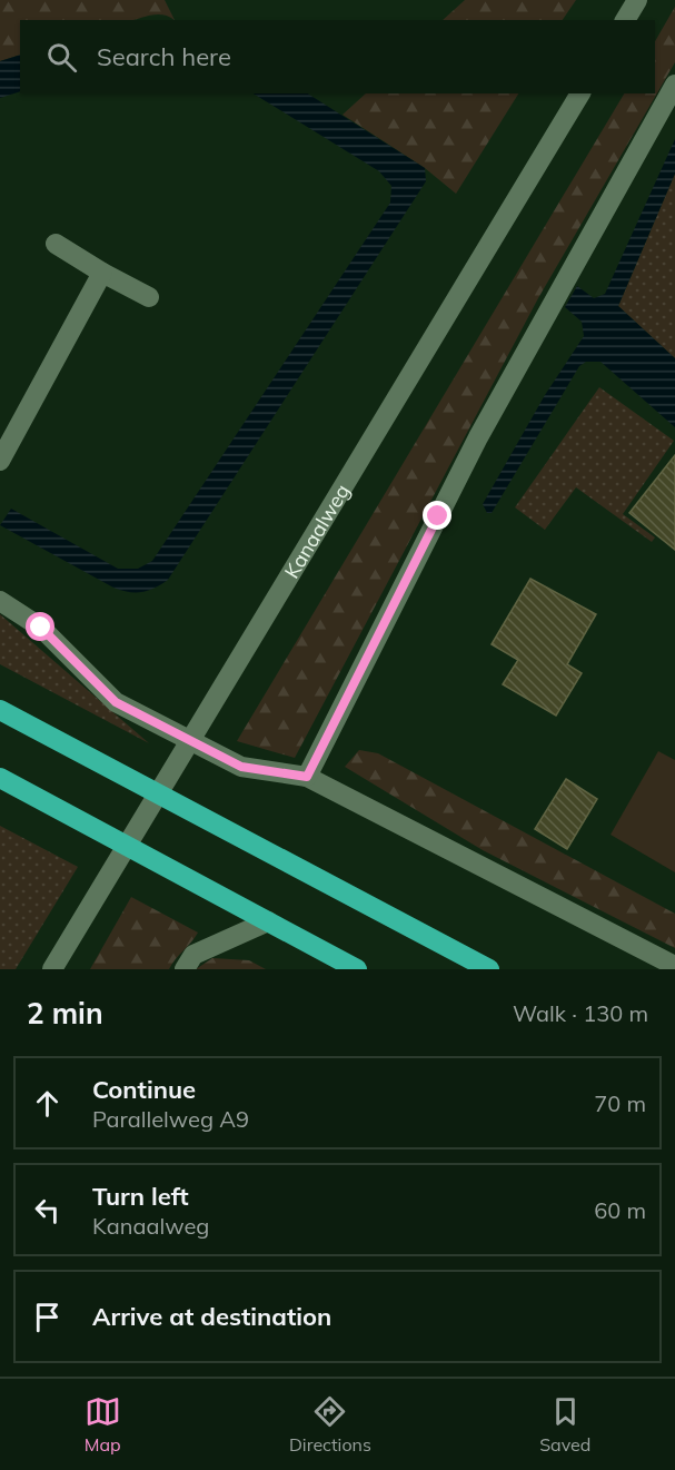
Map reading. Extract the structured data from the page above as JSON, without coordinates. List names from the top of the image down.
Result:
{
  "streets": {
    "street": ["Kanaalweg"]
  },
  "page": {
    "search": "Search here",
    "heading": ["2 min", "Walk · 130 m"],
    "list": [
      ["Continue", "Parallelweg A9", "70 m"],
      ["Turn left", "Kanaalweg", "60 m"],
      "Arrive at destination"
    ],
    "nav": ["Map", "Directions", "Saved"]
  }
}
